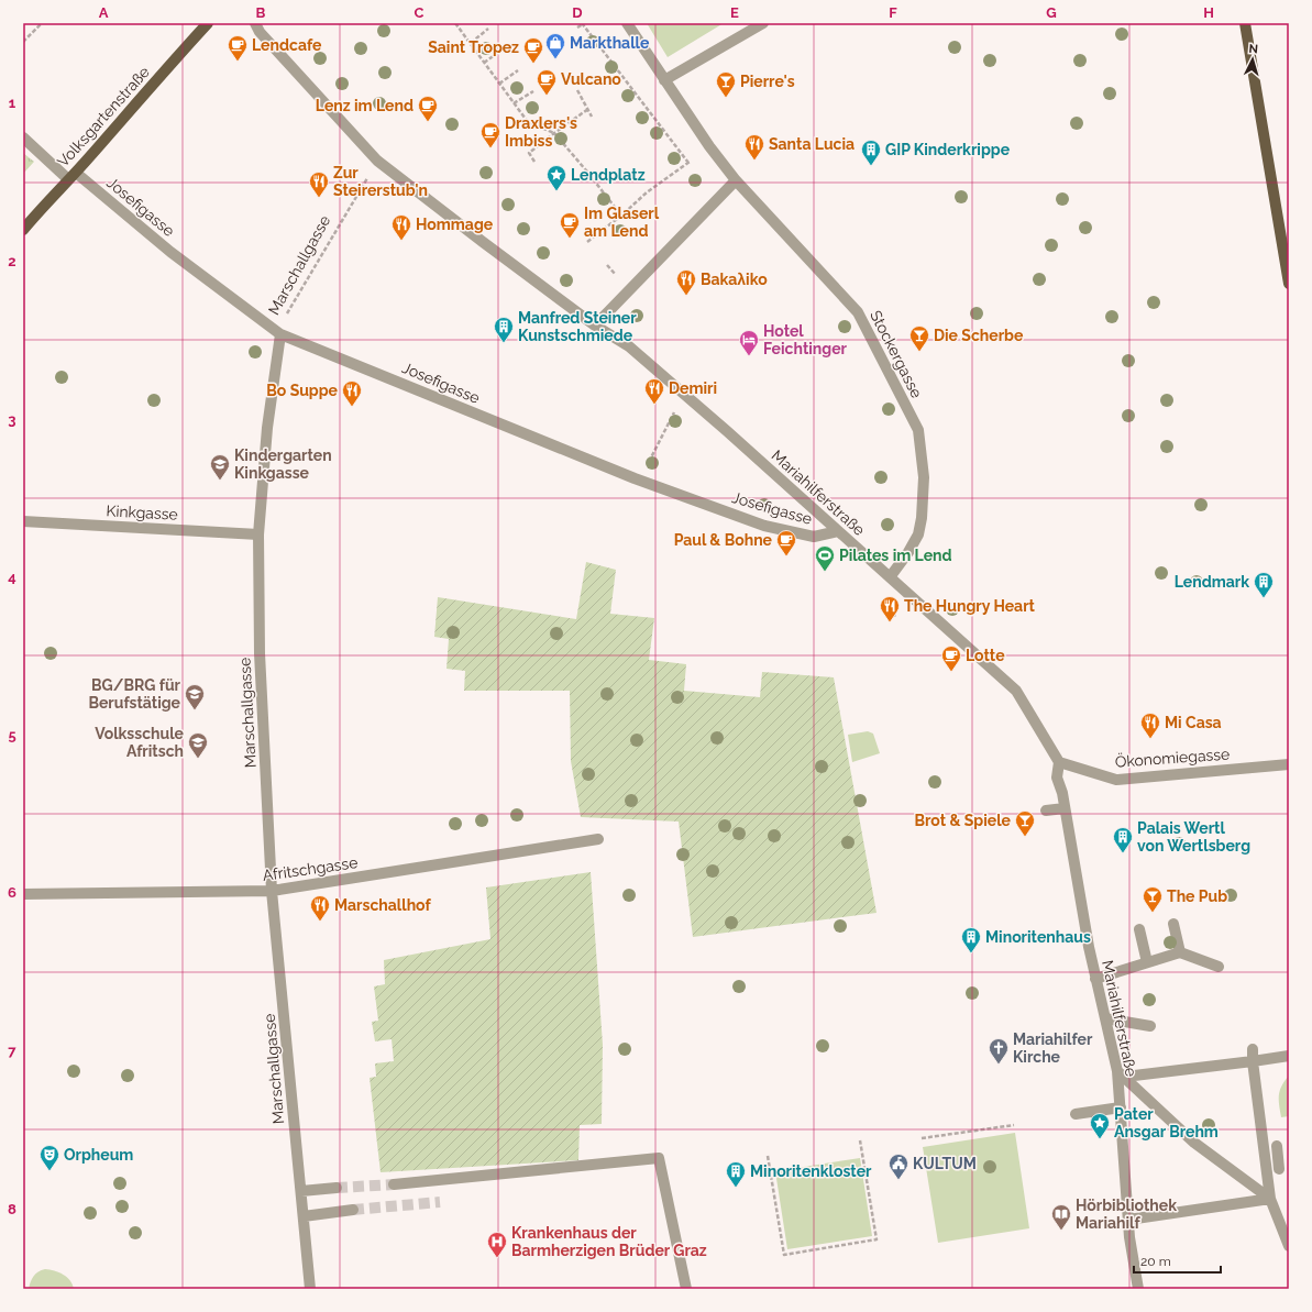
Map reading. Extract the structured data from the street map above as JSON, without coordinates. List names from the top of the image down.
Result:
{
  "streets": {
    "main road": ["Volksgartenstraße"],
    "street": [
      "Josefigasse",
      "Marschallgasse",
      "Stockergasse",
      "Mariahilferstraße",
      "Kinkgasse",
      "Ökonomiegasse",
      "Afritschgasse"
    ]
  },
  "crossings": [
    ["Volksgartenstraße", "Josefigasse"],
    ["Josefigasse", "Marschallgasse"],
    ["Josefigasse", "Mariahilferstraße"],
    ["Marschallgasse", "Kinkgasse"],
    ["Marschallgasse", "Afritschgasse"],
    ["Stockergasse", "Mariahilferstraße"],
    ["Mariahilferstraße", "Ökonomiegasse"]
  ],
  "places": {
    "shop": ["Markthalle"],
    "cafe": [
      "Lendcafe",
      "Saint Tropez",
      "Vulcano",
      "Lenz im Lend",
      "Draxlers's Imbiss",
      "Im Glaserl am Lend",
      "Paul & Bohne",
      "Lotte"
    ],
    "bar": [
      "Pierre's",
      "Die Scherbe",
      "Brot & Spiele",
      "The Pub"
    ],
    "restaurant": [
      "Santa Lucia",
      "Zur Steirerstub'n",
      "Hommage",
      "Bakaλiko",
      "Demiri",
      "Bo Suppe",
      "The Hungry Heart",
      "Mi Casa",
      "Marschallhof"
    ],
    "building": [
      "GIP Kinderkrippe",
      "Manfred Steiner Kunstschmiede",
      "Lendmark",
      "Palais Wertl von Wertlsberg",
      "Minoritenhaus",
      "Minoritenkloster"
    ],
    "place": ["Lendplatz", "Pater Ansgar Brehm"],
    "hotel": ["Hotel Feichtinger"],
    "school or university": ["Kindergarten Kinkgasse", "BG/BRG für Berufstätige", "Volksschule Afritsch"],
    "sports": ["Pilates im Lend"],
    "church": ["Mariahilfer Kirche"],
    "theatre": ["Orpheum"],
    "public building": ["KULTUM"],
    "library": ["Hörbibliothek Mariahilf"],
    "hospital": ["Krankenhaus der Barmherzigen Brüder Graz"]
  },
  "scale_bar": "20 m",
  "north": "top",
  "grid": {
    "columns": [
      "A",
      "B",
      "C",
      "D",
      "E",
      "F",
      "G",
      "H"
    ],
    "rows": [
      "1",
      "2",
      "3",
      "4",
      "5",
      "6",
      "7",
      "8"
    ]
  }
}
